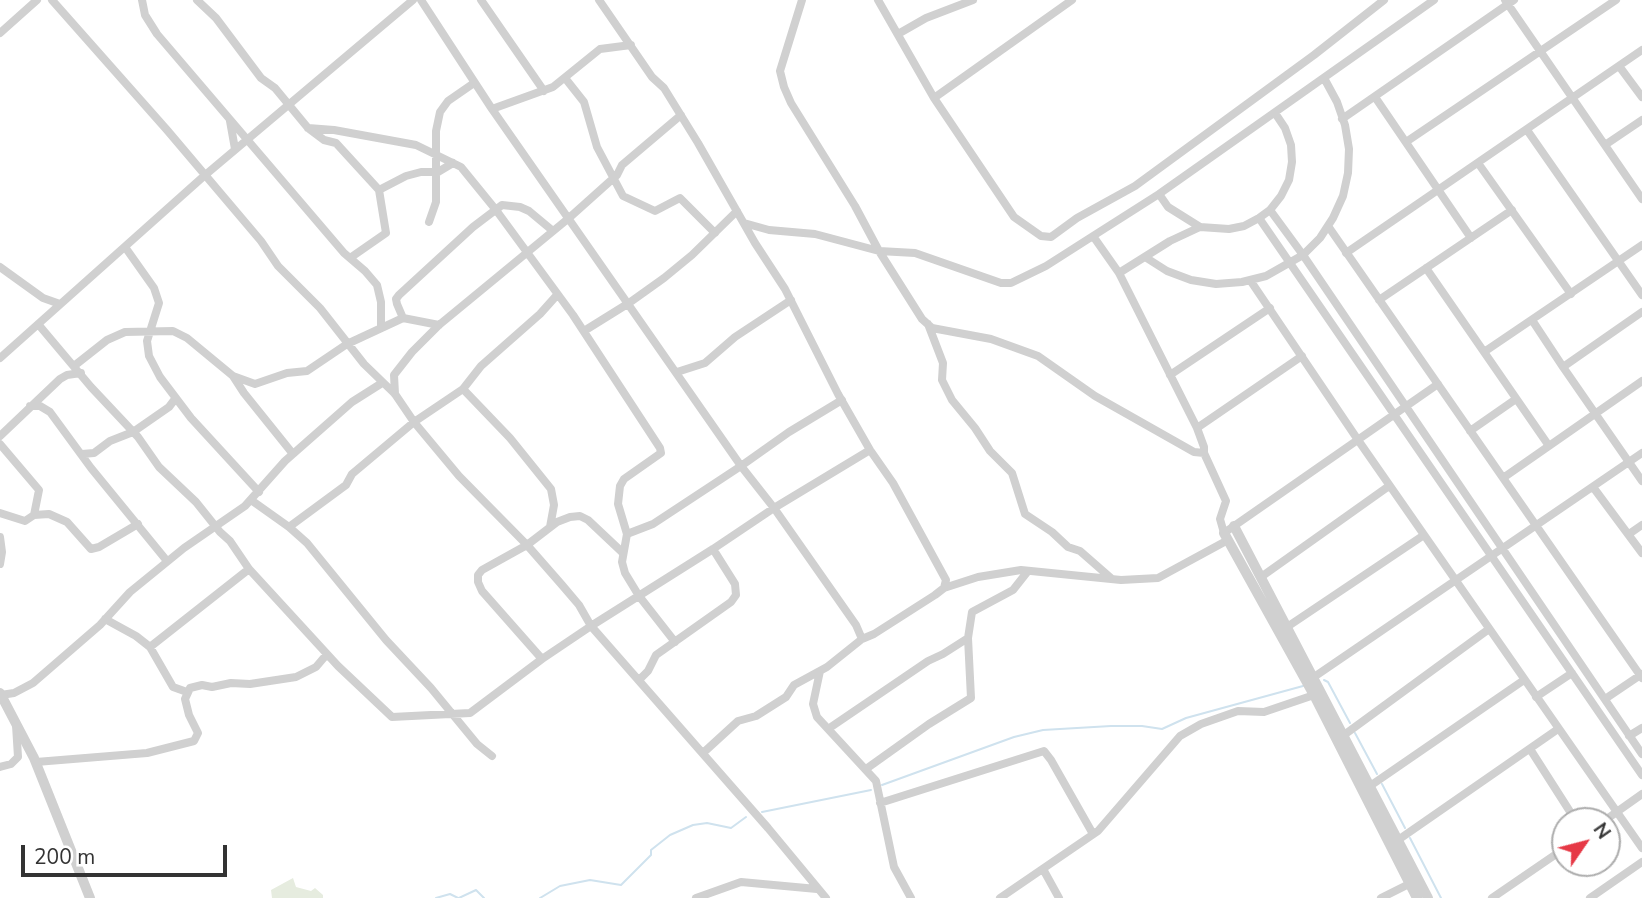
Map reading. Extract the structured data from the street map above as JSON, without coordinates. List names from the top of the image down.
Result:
{
  "scale_bar": "200 m",
  "north": "top right"
}
